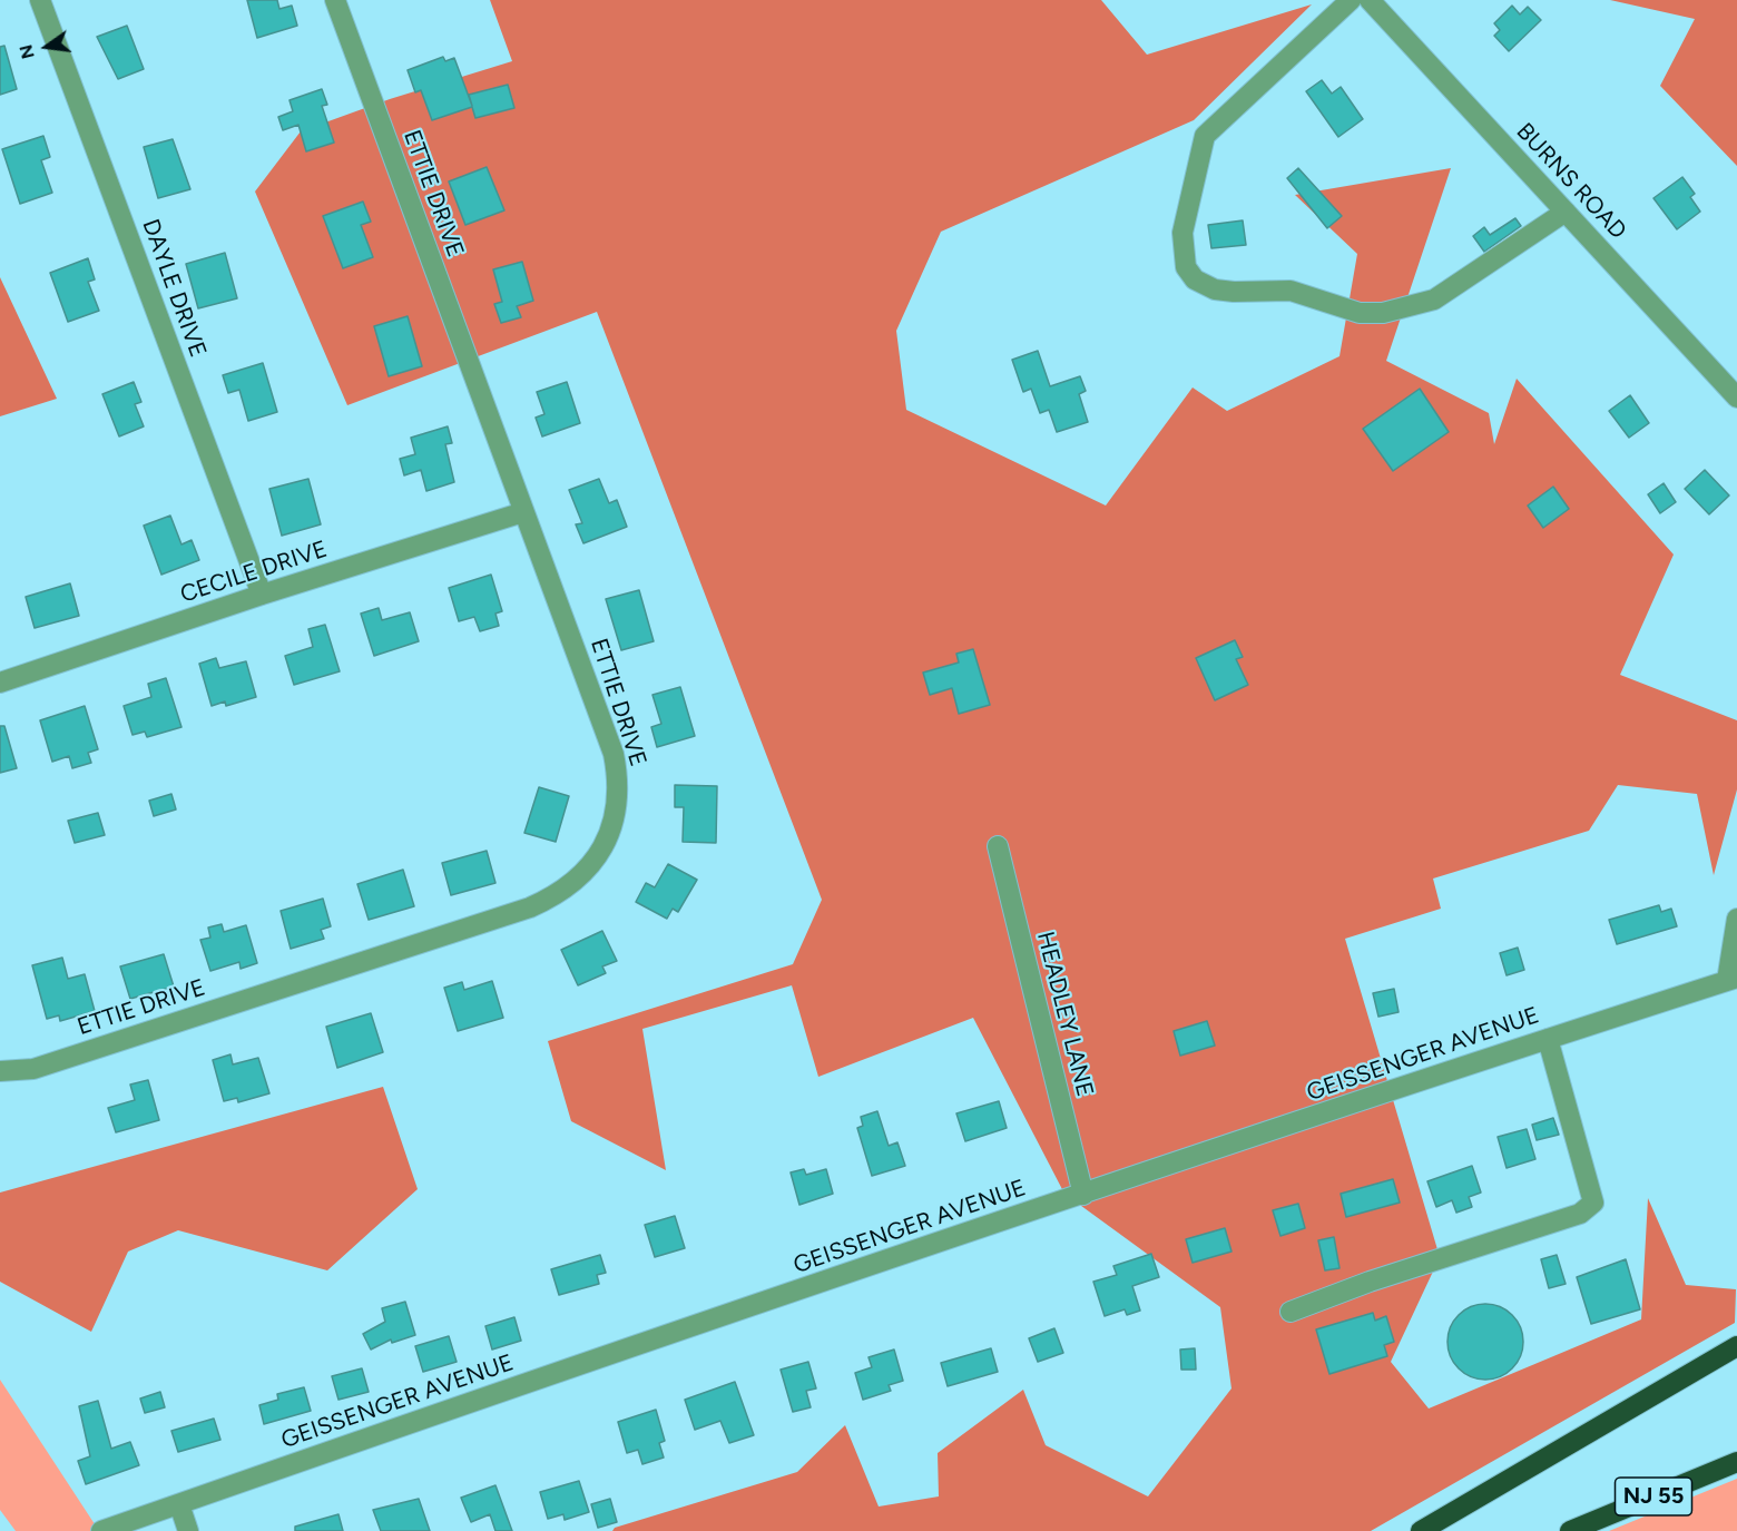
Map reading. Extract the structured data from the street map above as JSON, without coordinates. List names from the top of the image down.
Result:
{
  "streets": {
    "highway": ["NJ 55"],
    "street": [
      "BURNS ROAD",
      "ETTIE DRIVE",
      "DAYLE DRIVE",
      "CECILE DRIVE",
      "HEADLEY LANE",
      "GEISSENGER AVENUE"
    ]
  },
  "crossings": [
    ["ETTIE DRIVE", "CECILE DRIVE"],
    ["DAYLE DRIVE", "CECILE DRIVE"],
    ["HEADLEY LANE", "GEISSENGER AVENUE"]
  ],
  "north": "left"
}
